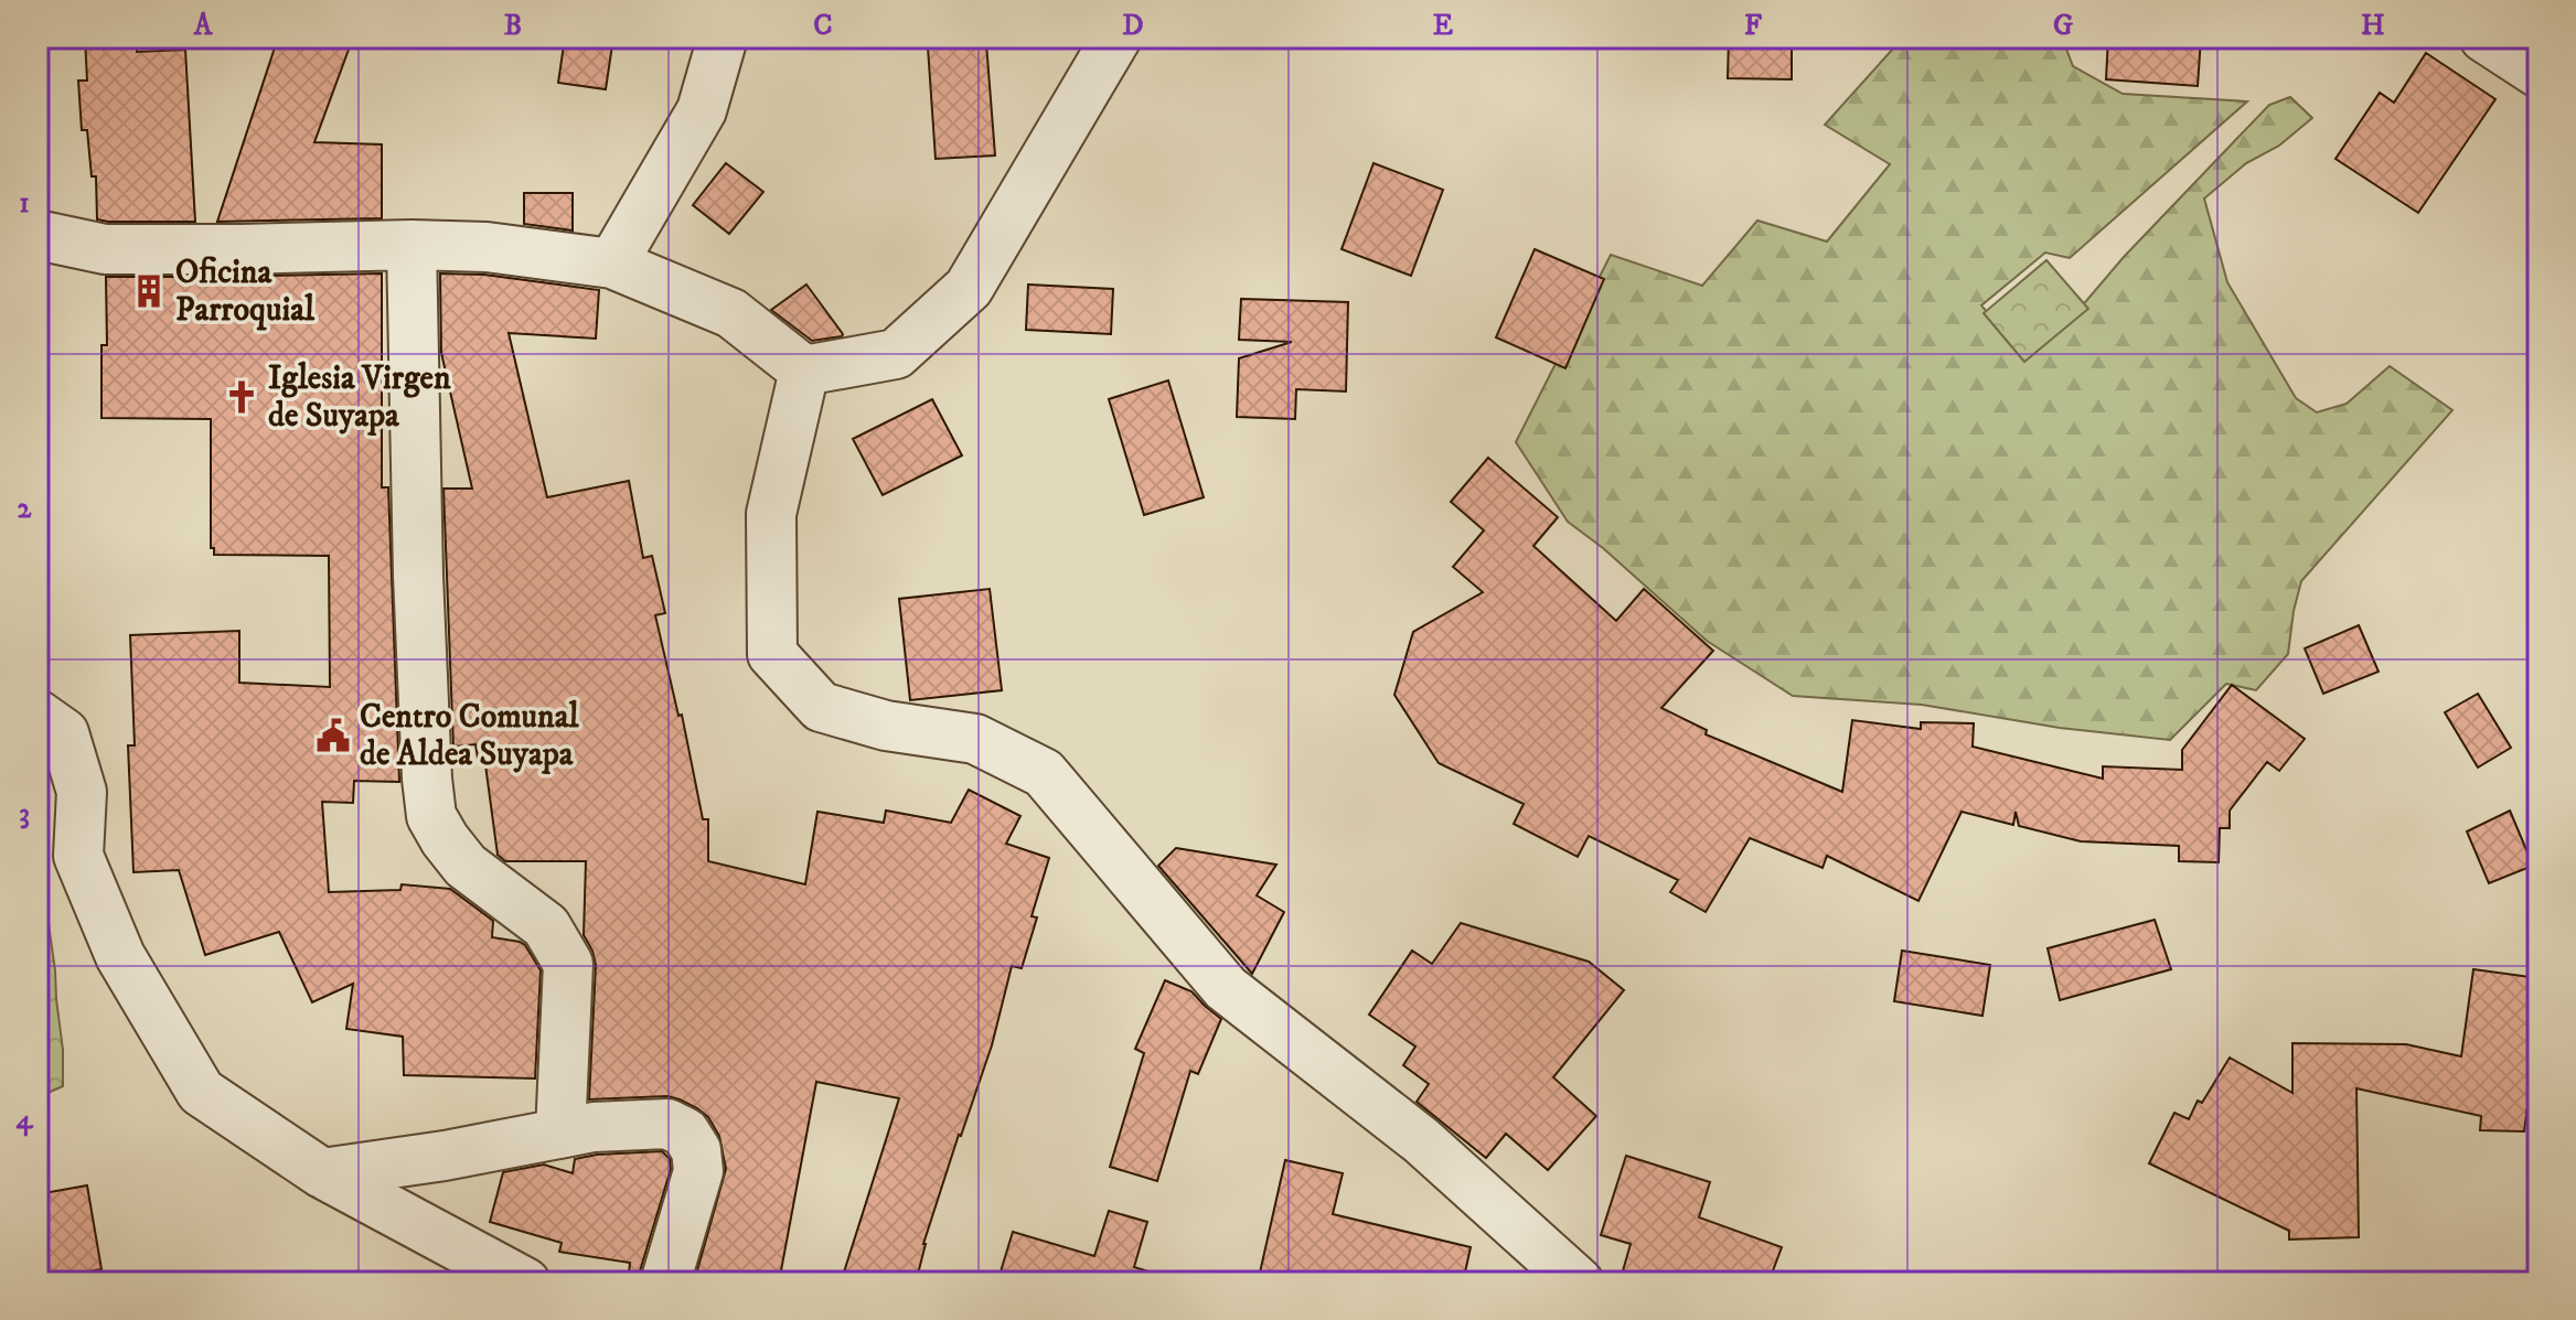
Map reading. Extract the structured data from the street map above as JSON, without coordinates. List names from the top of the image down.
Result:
{
  "places": {
    "building": ["Oficina Parroquial"],
    "church": ["Iglesia Virgen de Suyapa"],
    "public building": ["Centro Comunal de Aldea Suyapa"]
  },
  "grid": {
    "columns": [
      "A",
      "B",
      "C",
      "D",
      "E",
      "F",
      "G",
      "H"
    ],
    "rows": [
      "1",
      "2",
      "3",
      "4"
    ]
  }
}
